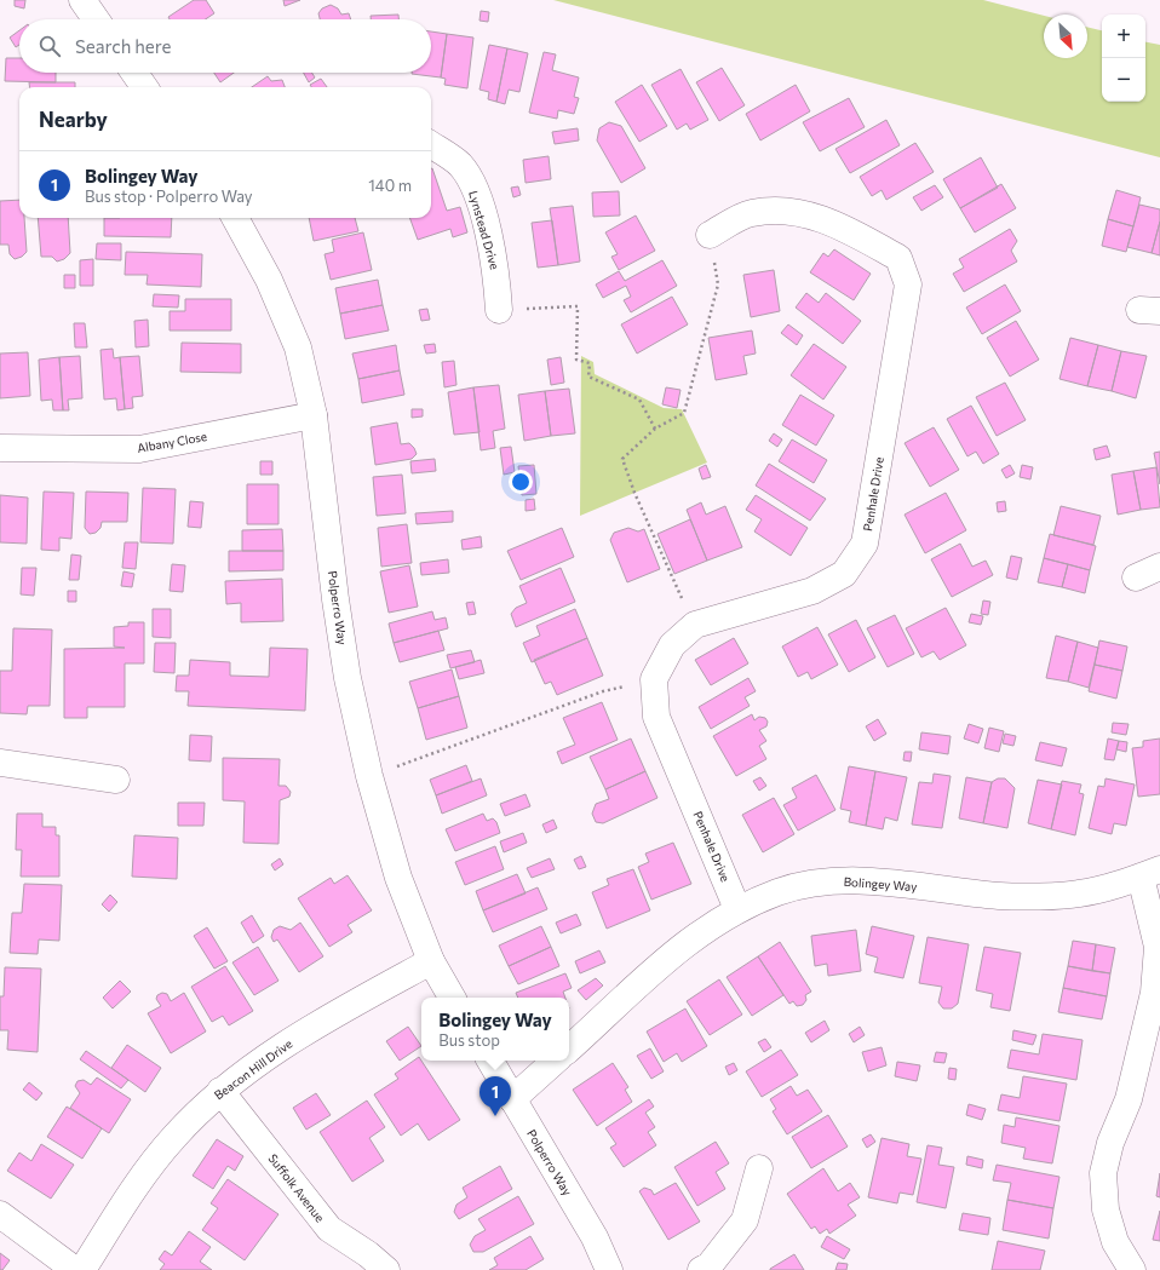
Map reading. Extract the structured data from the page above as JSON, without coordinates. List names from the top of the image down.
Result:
{
  "streets": {
    "street": [
      "Lynstead Drive",
      "Albany Close",
      "Penhale Drive",
      "Polperro Way",
      "Bolingey Way",
      "Beacon Hill Drive",
      "Suffolk Avenue"
    ]
  },
  "crossings": [
    ["Albany Close", "Polperro Way"],
    ["Penhale Drive", "Bolingey Way"],
    ["Polperro Way", "Beacon Hill Drive"],
    ["Beacon Hill Drive", "Suffolk Avenue"]
  ],
  "north": "bottom right",
  "page": {
    "map_buttons": ["+", "−"],
    "search": "Search here",
    "heading": "Nearby",
    "list": [
      {
        "mark": "1",
        "name": "Bolingey Way",
        "note": "Bus stop · Polperro Way",
        "value": "140 m"
      }
    ],
    "popup": ["Bolingey Way", "Bus stop"],
    "pins": "1"
  }
}
